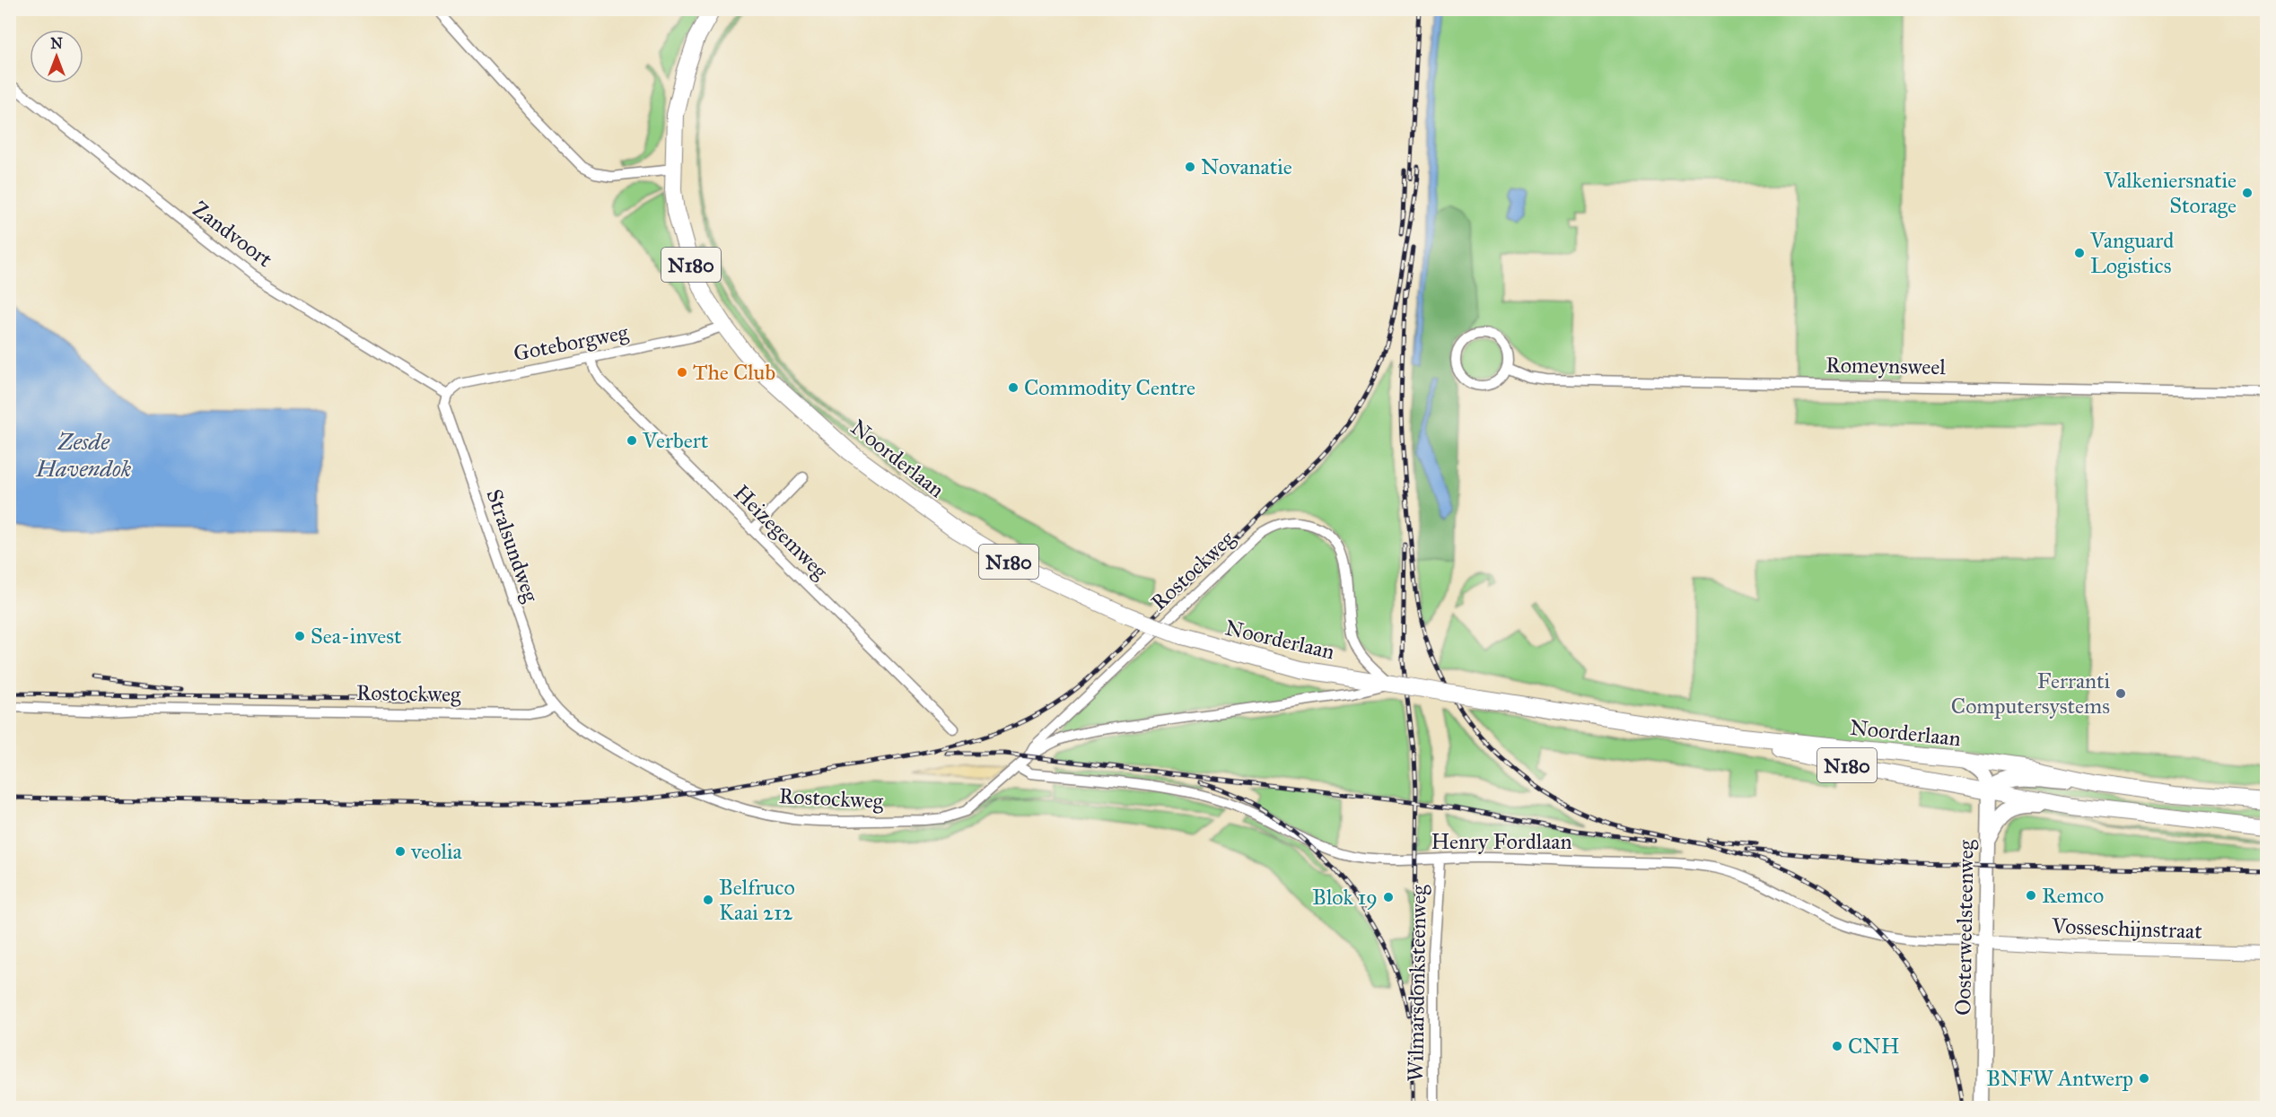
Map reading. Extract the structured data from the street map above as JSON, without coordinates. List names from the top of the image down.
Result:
{
  "streets": {
    "main road": ["N180", "Noorderlaan", "Oosterweelsteenweg"],
    "street": [
      "Zandvoort",
      "Goteborgweg",
      "Romeynsweel",
      "Heizegemweg",
      "Stralsundweg",
      "Rostockweg",
      "Henry Fordlaan",
      "Vosseschijnstraat",
      "Wilmarsdonksteenweg"
    ]
  },
  "crossings": [
    ["Zandvoort", "Goteborgweg"],
    ["Zandvoort", "Stralsundweg"],
    ["Goteborgweg", "Noorderlaan"],
    ["Goteborgweg", "Heizegemweg"],
    ["Goteborgweg", "Stralsundweg"],
    ["Noorderlaan", "Rostockweg"],
    ["Noorderlaan", "Oosterweelsteenweg"],
    ["Stralsundweg", "Rostockweg"],
    ["Rostockweg", "Henry Fordlaan"],
    ["Henry Fordlaan", "Oosterweelsteenweg"],
    ["Henry Fordlaan", "Vosseschijnstraat"],
    ["Henry Fordlaan", "Wilmarsdonksteenweg"],
    ["Oosterweelsteenweg", "Vosseschijnstraat"]
  ],
  "water": ["Zesde Havendok"],
  "places": [
    "Novanatie",
    "Valkeniersnatie Storage",
    "Vanguard Logistics",
    "The Club",
    "Commodity Centre",
    "Verbert",
    "Sea-invest",
    "Ferranti Computersystems",
    "veolia",
    "Remco",
    "Blok 19",
    "Belfruco Kaai 212",
    "CNH",
    "BNFW Antwerp"
  ],
  "north": "top"
}
